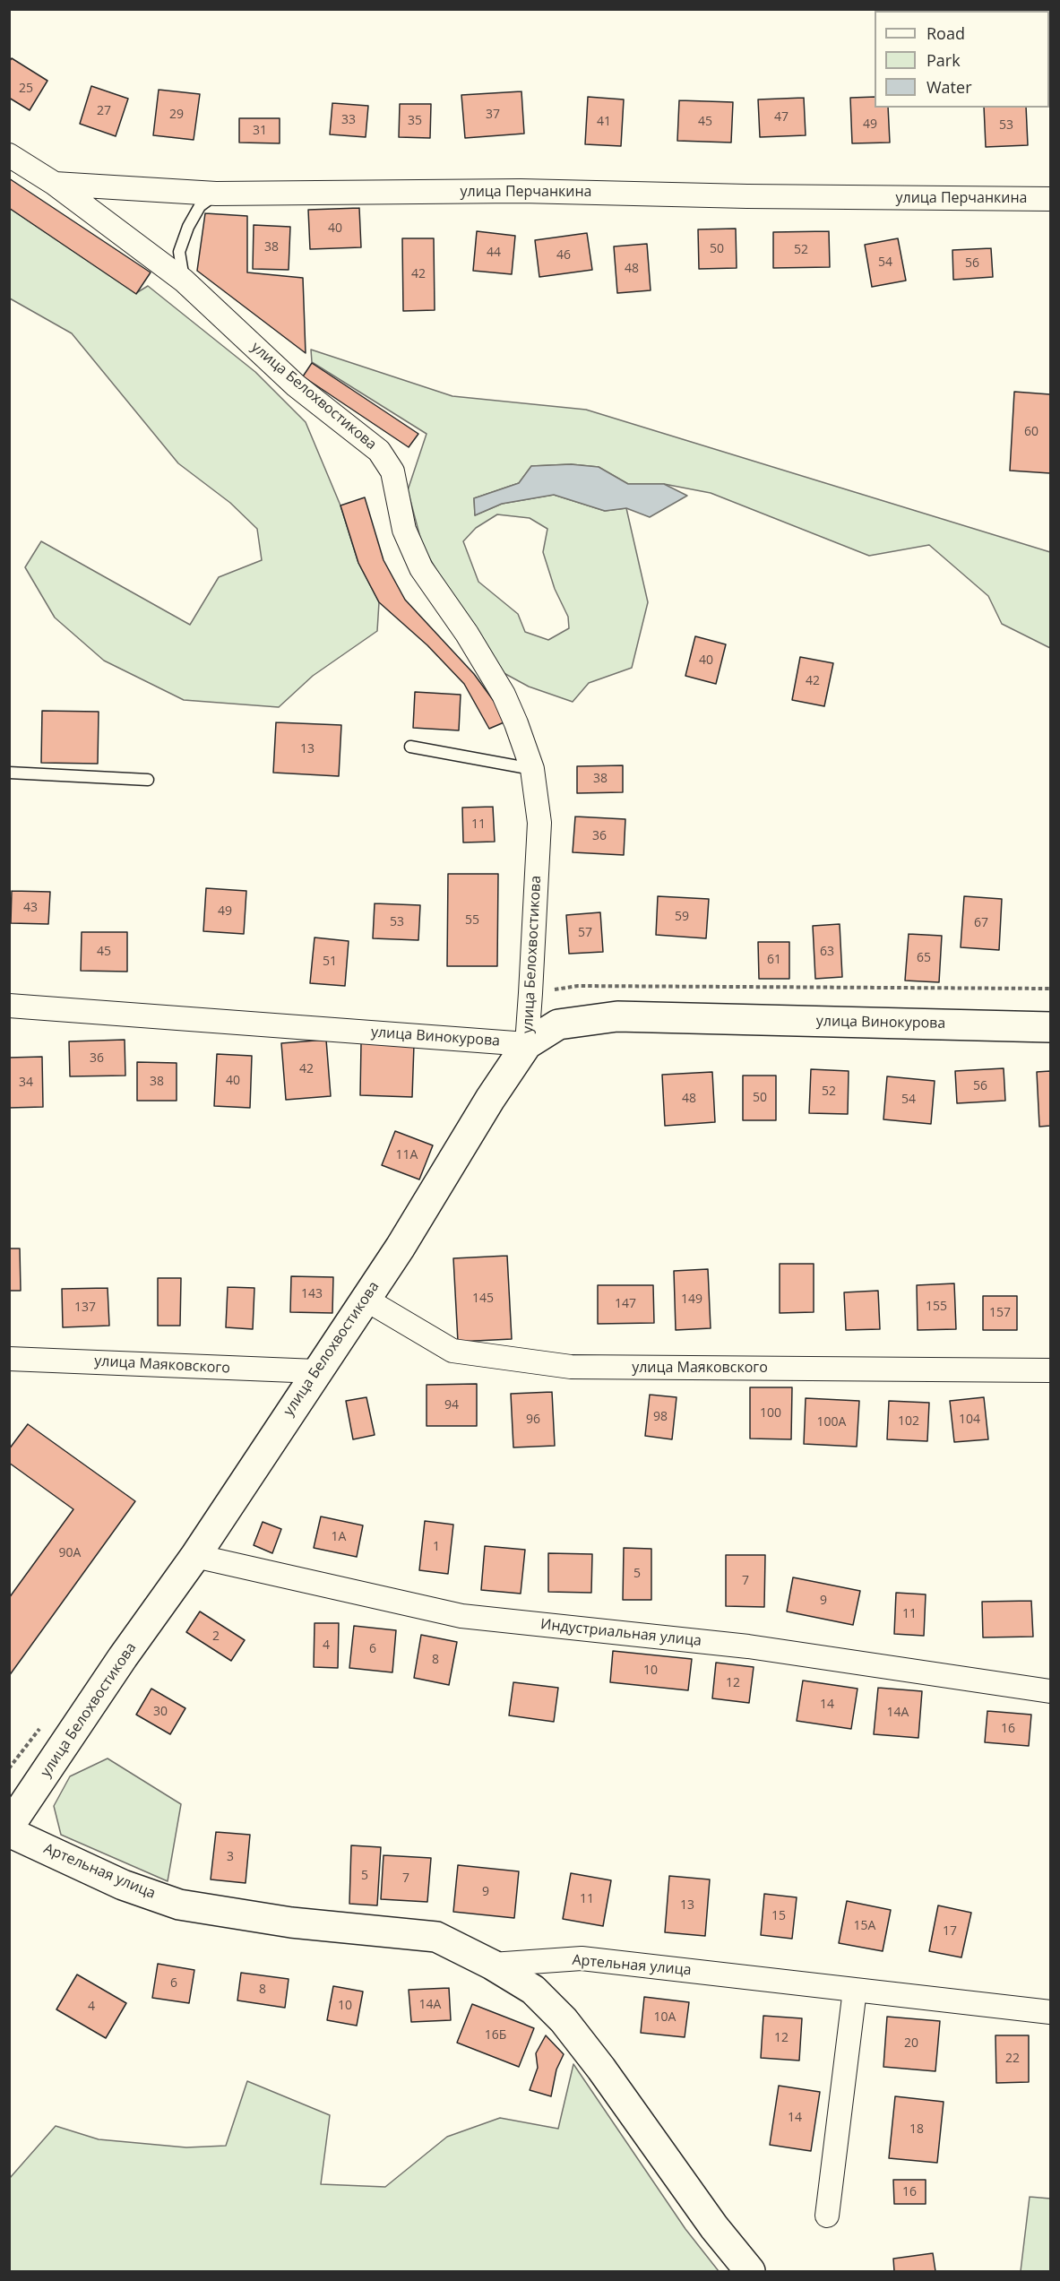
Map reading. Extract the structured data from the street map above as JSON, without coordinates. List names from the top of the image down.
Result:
{
  "streets": {
    "main road": ["улица Белохвостикова", "улица Винокурова", "Артельная улица"],
    "street": ["улица Перчанкина", "улица Маяковского", "Индустриальная улица"]
  },
  "crossings": [
    ["улица Перчанкина", "улица Белохвостикова"],
    ["улица Белохвостикова", "улица Винокурова"],
    ["улица Белохвостикова", "улица Маяковского"],
    ["улица Белохвостикова", "Индустриальная улица"]
  ],
  "house_numbers": [
    "25",
    "27",
    "29",
    "37",
    "47",
    "33",
    "35",
    "41",
    "45",
    "49",
    "53",
    "31",
    "40",
    "38",
    "50",
    "52",
    "44",
    "46",
    "54",
    "56",
    "48",
    "42",
    "60",
    "40",
    "42",
    "13",
    "38",
    "11",
    "36",
    "43",
    "49",
    "59",
    "55",
    "53",
    "67",
    "57",
    "45",
    "63",
    "65",
    "61",
    "51",
    "36",
    "42",
    "40",
    "38",
    "34",
    "56",
    "52",
    "50",
    "48",
    "54",
    "11А",
    "143",
    "145",
    "149",
    "147",
    "155",
    "137",
    "157",
    "94",
    "100",
    "98",
    "96",
    "104",
    "102",
    "100А",
    "1А",
    "1",
    "90А",
    "5",
    "7",
    "9",
    "11",
    "2",
    "4",
    "6",
    "8",
    "10",
    "12",
    "14",
    "30",
    "14А",
    "16",
    "3",
    "5",
    "7",
    "9",
    "11",
    "13",
    "15",
    "15А",
    "17",
    "6",
    "8",
    "14А",
    "10",
    "4",
    "10А",
    "16Б",
    "12",
    "20",
    "22",
    "14",
    "18",
    "16"
  ],
  "legend": ["Road", "Park", "Water"]
}
